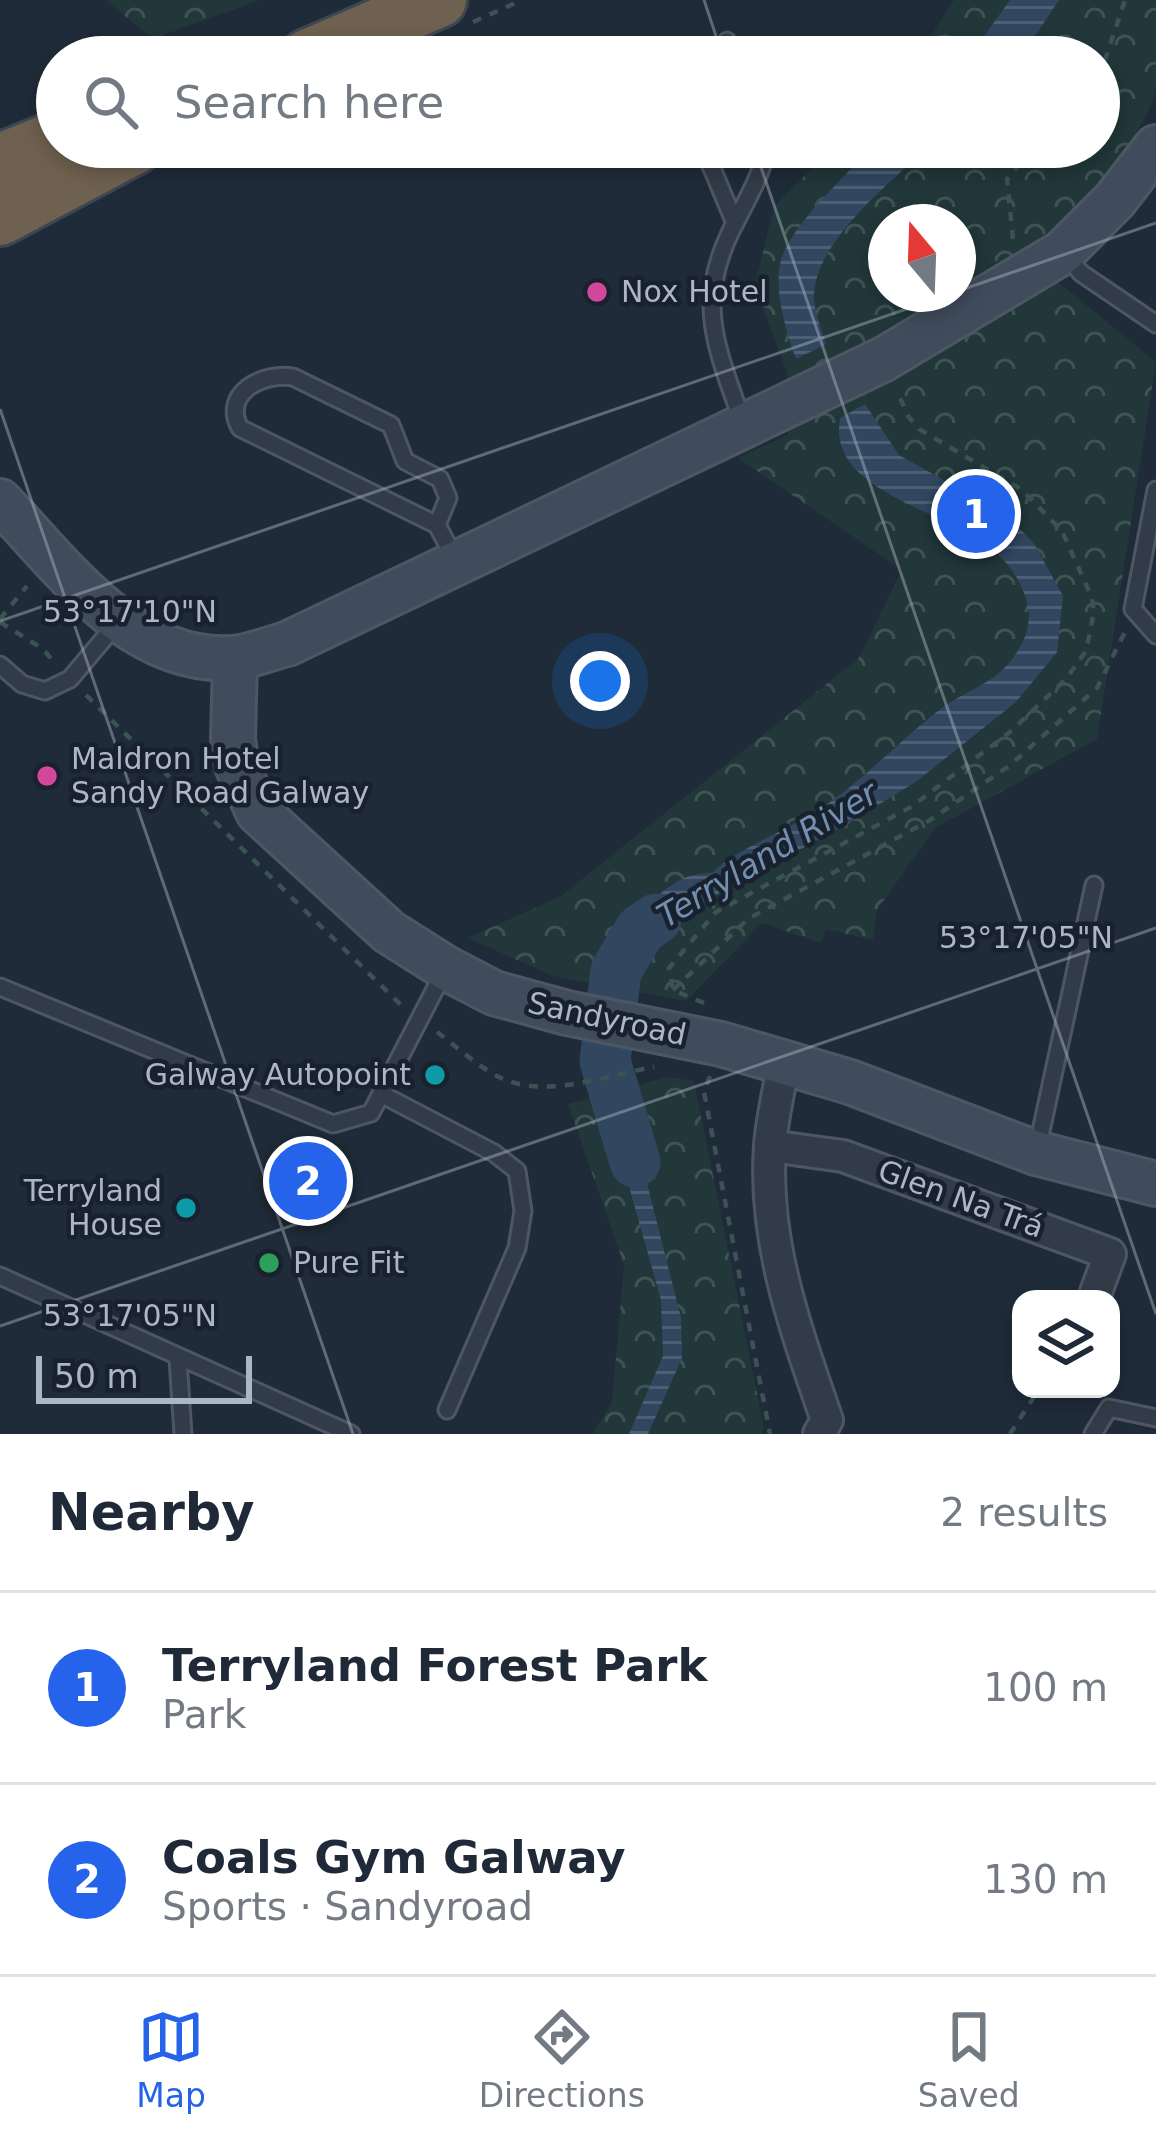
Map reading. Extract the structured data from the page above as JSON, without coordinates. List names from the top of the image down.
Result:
{
  "streets": {
    "street": ["Sandyroad", "Glen Na Trá"]
  },
  "water": ["Terryland River"],
  "places": [
    "Nox Hotel",
    "Maldron Hotel Sandy Road Galway",
    "Galway Autopoint",
    "Terryland House",
    "Pure Fit"
  ],
  "scale_bar": "50 m",
  "north": "top",
  "page": {
    "search": "Search here",
    "pins": ["1", "2"],
    "scale": "50 m",
    "heading": ["Nearby", "2 results"],
    "list": [
      {
        "mark": "1",
        "name": "Terryland Forest Park",
        "note": "Park",
        "value": "100 m"
      },
      {
        "mark": "2",
        "name": "Coals Gym Galway",
        "note": "Sports · Sandyroad",
        "value": "130 m"
      }
    ],
    "nav": ["Map", "Directions", "Saved"]
  },
  "coordinates": ["53°17'10\"N", "53°17'05\"N"]
}
